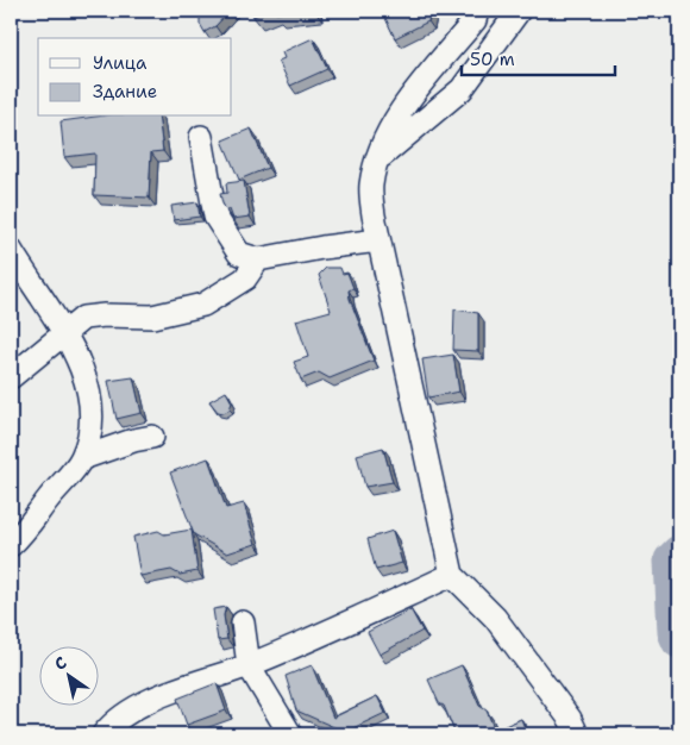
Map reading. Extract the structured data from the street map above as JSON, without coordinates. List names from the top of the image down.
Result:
{
  "legend": ["Улица", "Здание"],
  "scale_bar": "50 m",
  "north": "top left"
}
